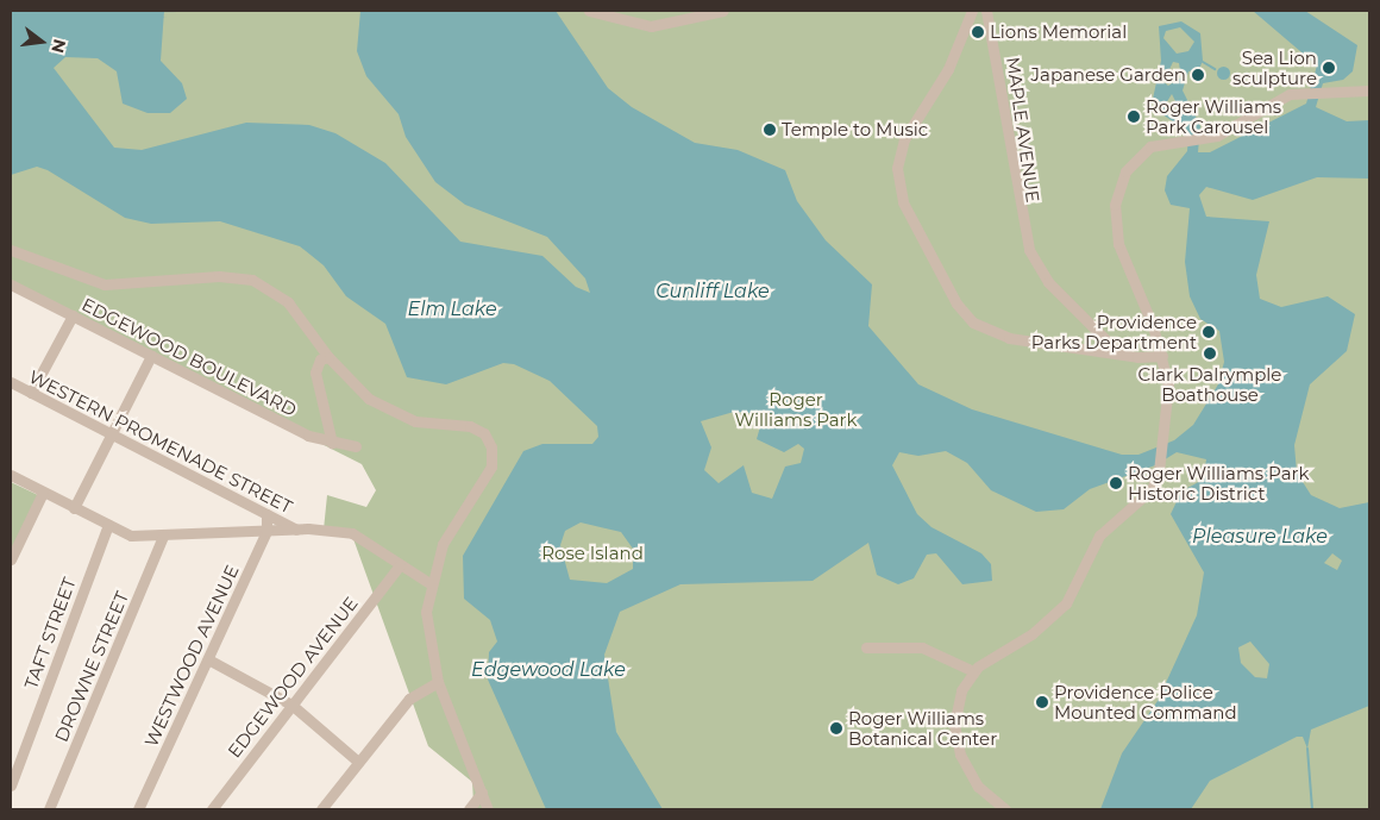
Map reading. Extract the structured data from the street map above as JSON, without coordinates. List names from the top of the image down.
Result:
{
  "streets": {
    "street": [
      "MAPLE AVENUE",
      "EDGEWOOD BOULEVARD",
      "WESTERN PROMENADE STREET",
      "TAFT STREET",
      "WESTWOOD AVENUE",
      "DROWNE STREET",
      "EDGEWOOD AVENUE"
    ]
  },
  "crossings": [
    ["WESTERN PROMENADE STREET", "WESTWOOD AVENUE"]
  ],
  "water": [
    "Cunliff Lake",
    "Elm Lake",
    "Pleasure Lake",
    "Edgewood Lake"
  ],
  "parks": ["Roger Williams Park", "Rose Island"],
  "places": [
    "Lions Memorial",
    "Sea Lion sculpture",
    "Japanese Garden",
    "Roger Williams Park Carousel",
    "Temple to Music",
    "Providence Parks Department",
    "Clark Dalrymple Boathouse",
    "Roger Williams Park Historic District",
    "Providence Police Mounted Command",
    "Roger Williams Botanical Center"
  ],
  "north": "right"
}
